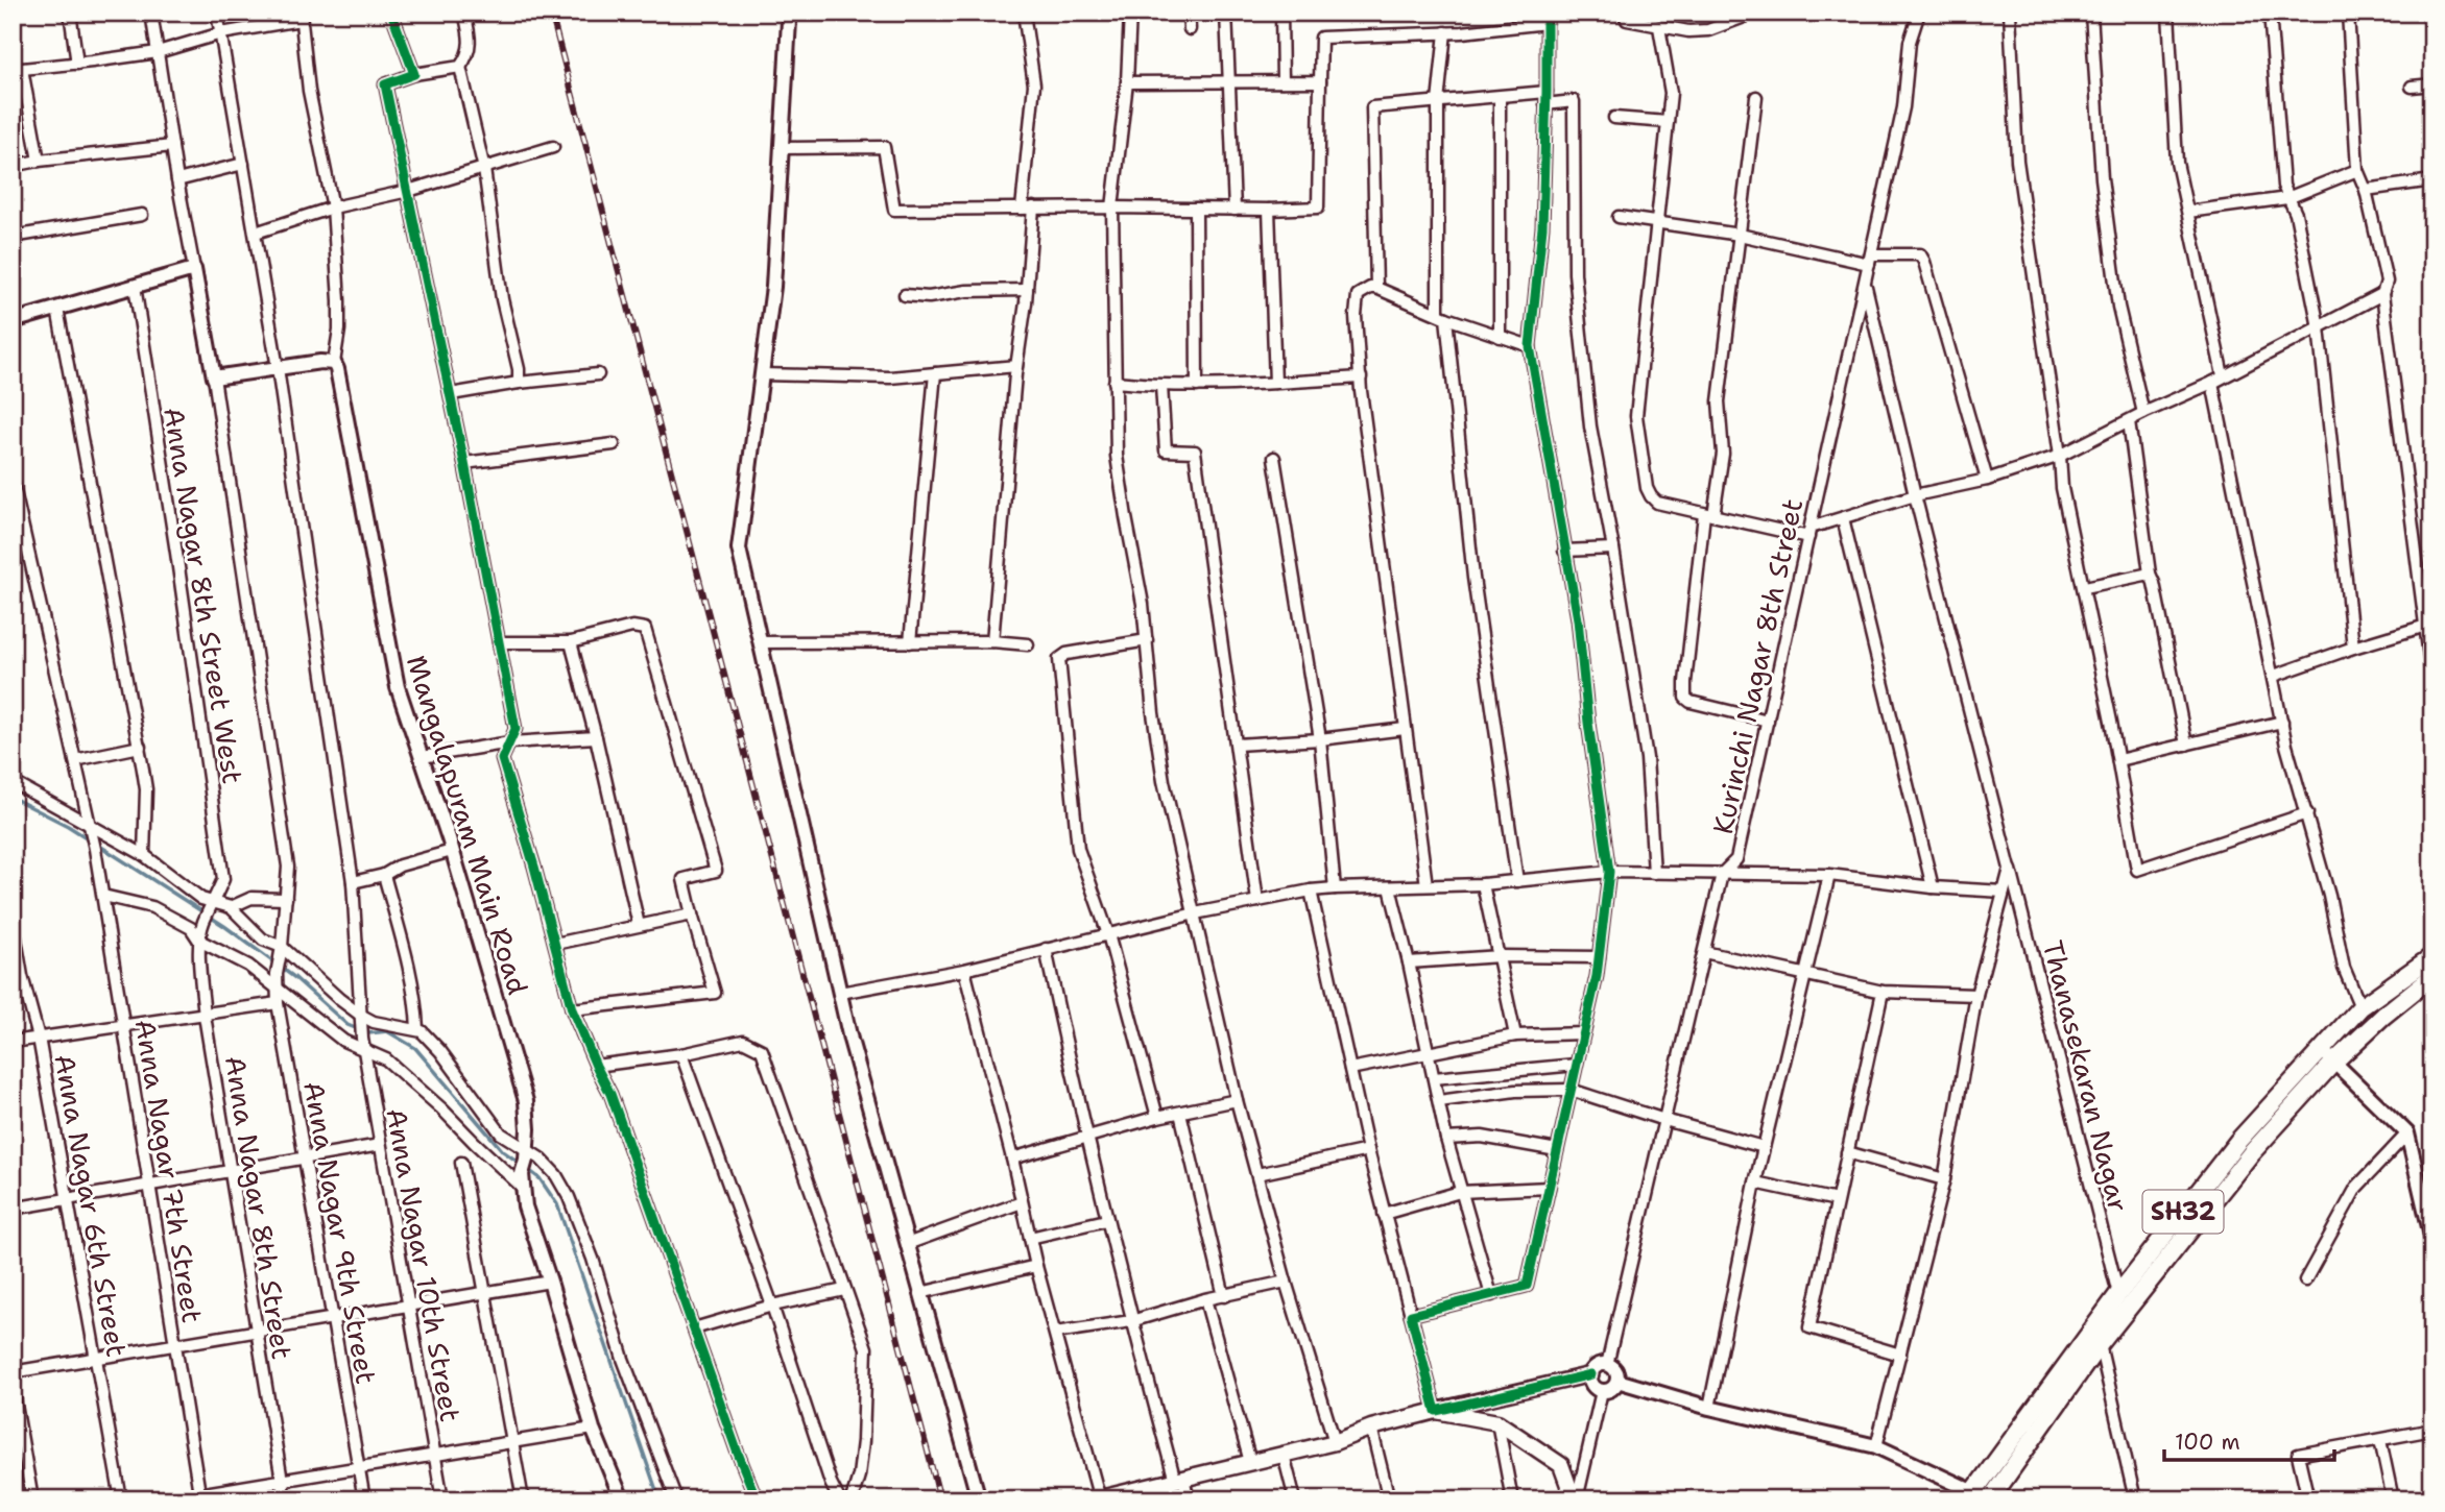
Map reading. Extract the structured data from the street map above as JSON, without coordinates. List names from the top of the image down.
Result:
{
  "streets": {
    "main road": ["SH32"],
    "street": [
      "Anna Nagar 8th Street West",
      "Kurinchi Nagar 8th Street",
      "Mangalapuram Main Road",
      "Thanasekaran Nagar",
      "Anna Nagar 7th Street",
      "Anna Nagar 6th Street",
      "Anna Nagar 8th Street",
      "Anna Nagar 9th Street",
      "Anna Nagar 10th Street"
    ]
  },
  "crossings": [
    ["Anna Nagar 8th Street West", "Anna Nagar 8th Street"],
    ["Kurinchi Nagar 8th Street", "Thanasekaran Nagar"],
    ["Thanasekaran Nagar", "SH32"]
  ],
  "scale_bar": "100 m"
}
